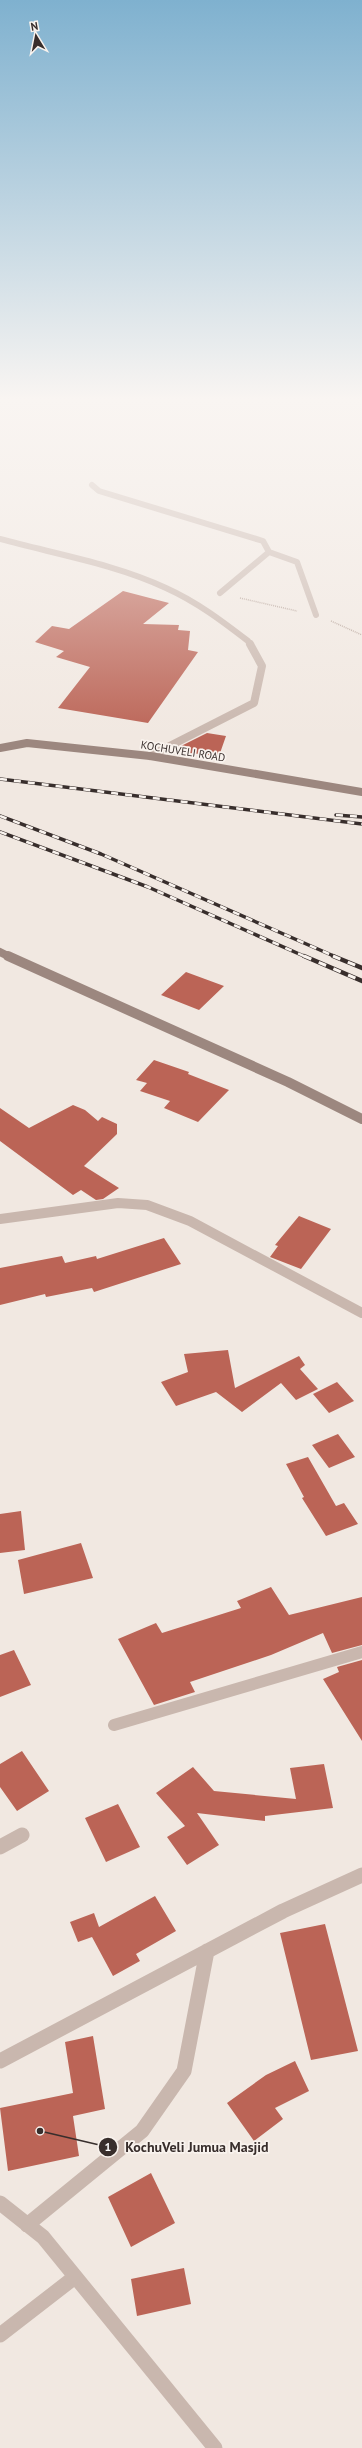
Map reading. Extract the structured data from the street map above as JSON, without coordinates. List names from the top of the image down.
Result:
{
  "streets": {
    "street": ["KOCHUVELI ROAD"]
  },
  "places": ["KochuVeli Jumua Masjid"],
  "north": "top"
}
